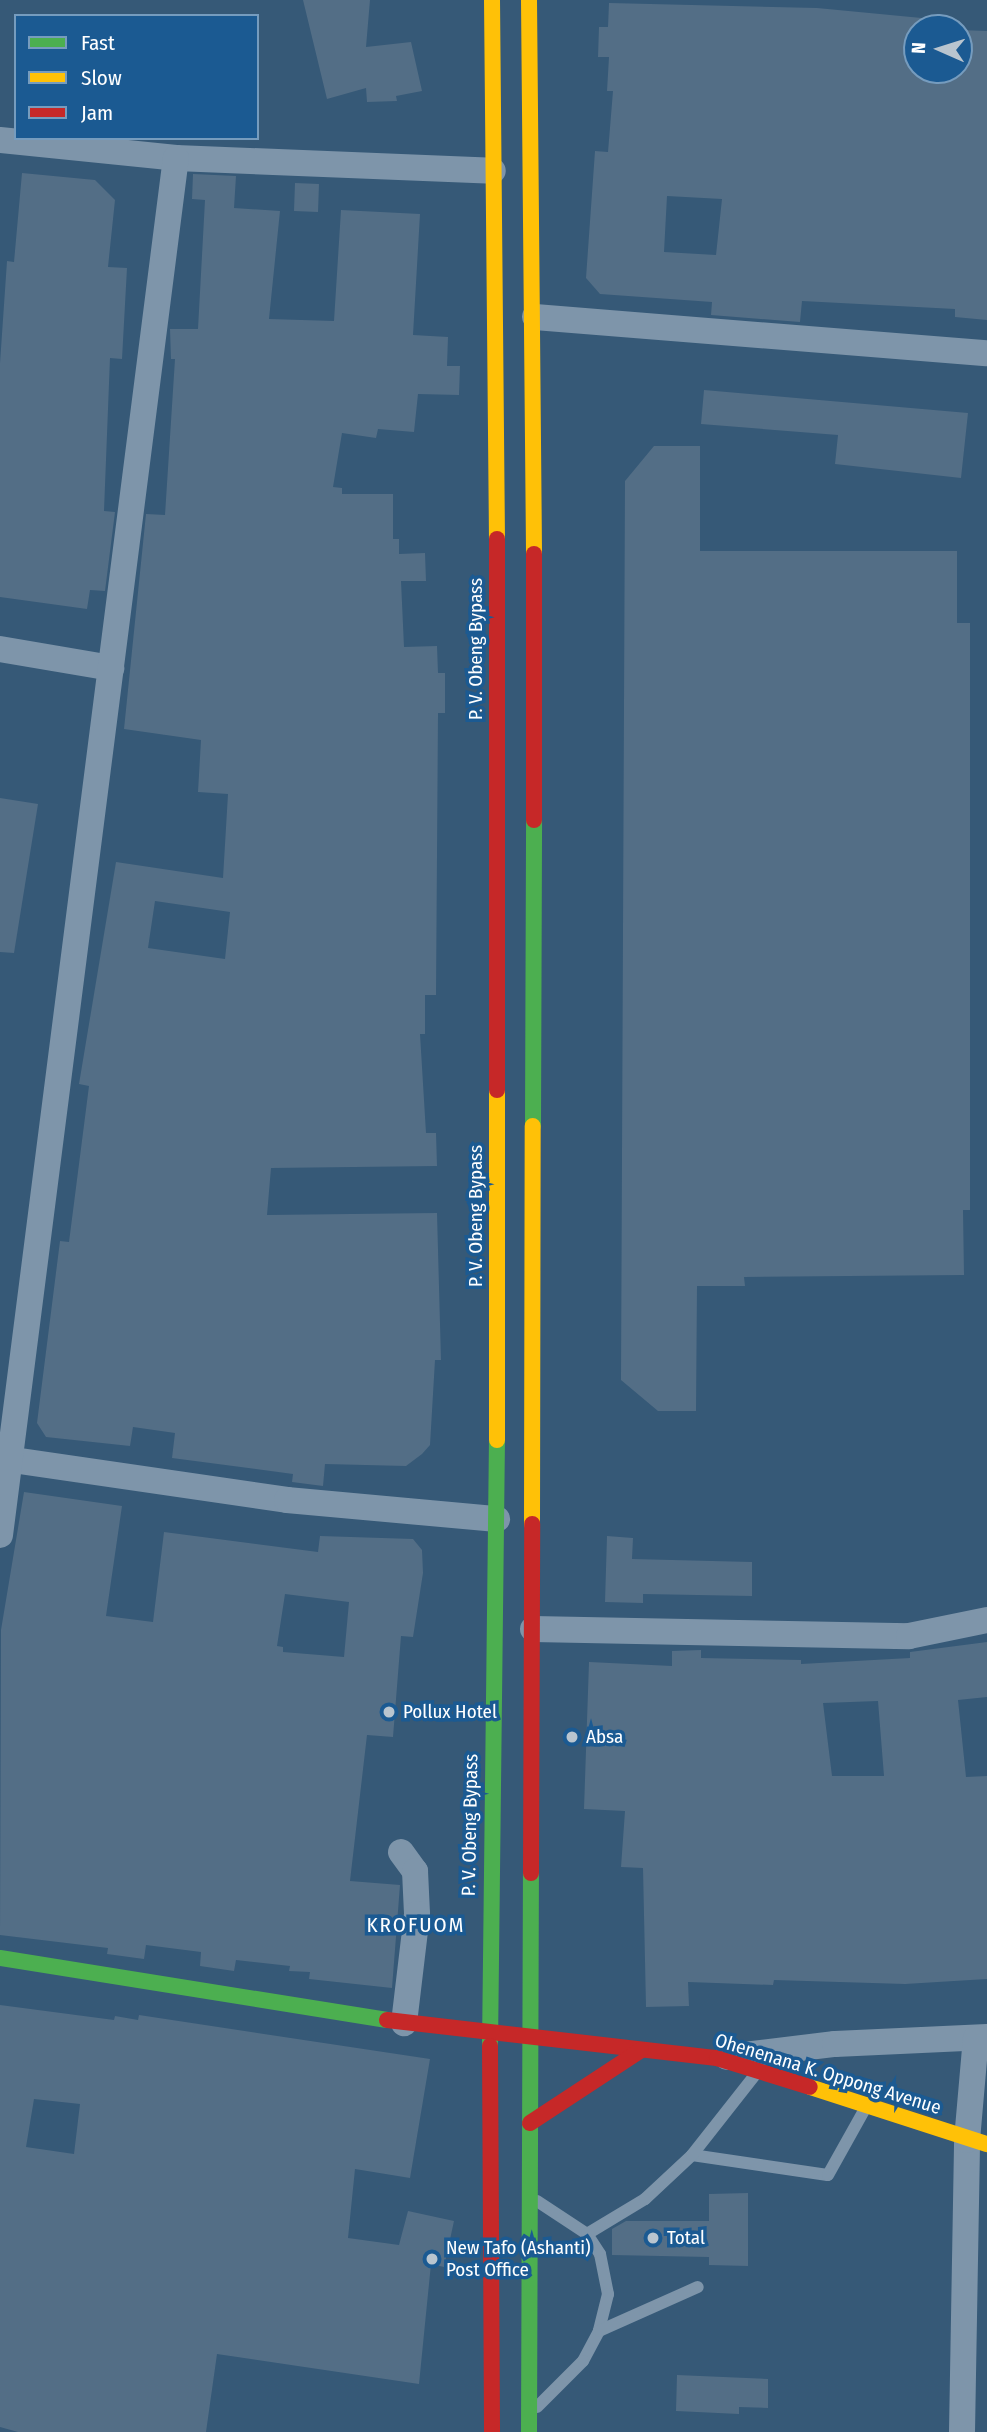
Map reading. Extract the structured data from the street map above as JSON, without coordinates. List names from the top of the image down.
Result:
{
  "streets": {
    "main road": ["P. V. Obeng Bypass", "Ohenenana K. Oppong Avenue"]
  },
  "crossings": [
    ["P. V. Obeng Bypass", "Ohenenana K. Oppong Avenue"]
  ],
  "districts": ["KROFUOM"],
  "places": [
    "Pollux Hotel",
    "Absa",
    "Total",
    "New Tafo (Ashanti) Post Office"
  ],
  "legend": ["Fast", "Slow", "Jam"],
  "north": "left"
}
